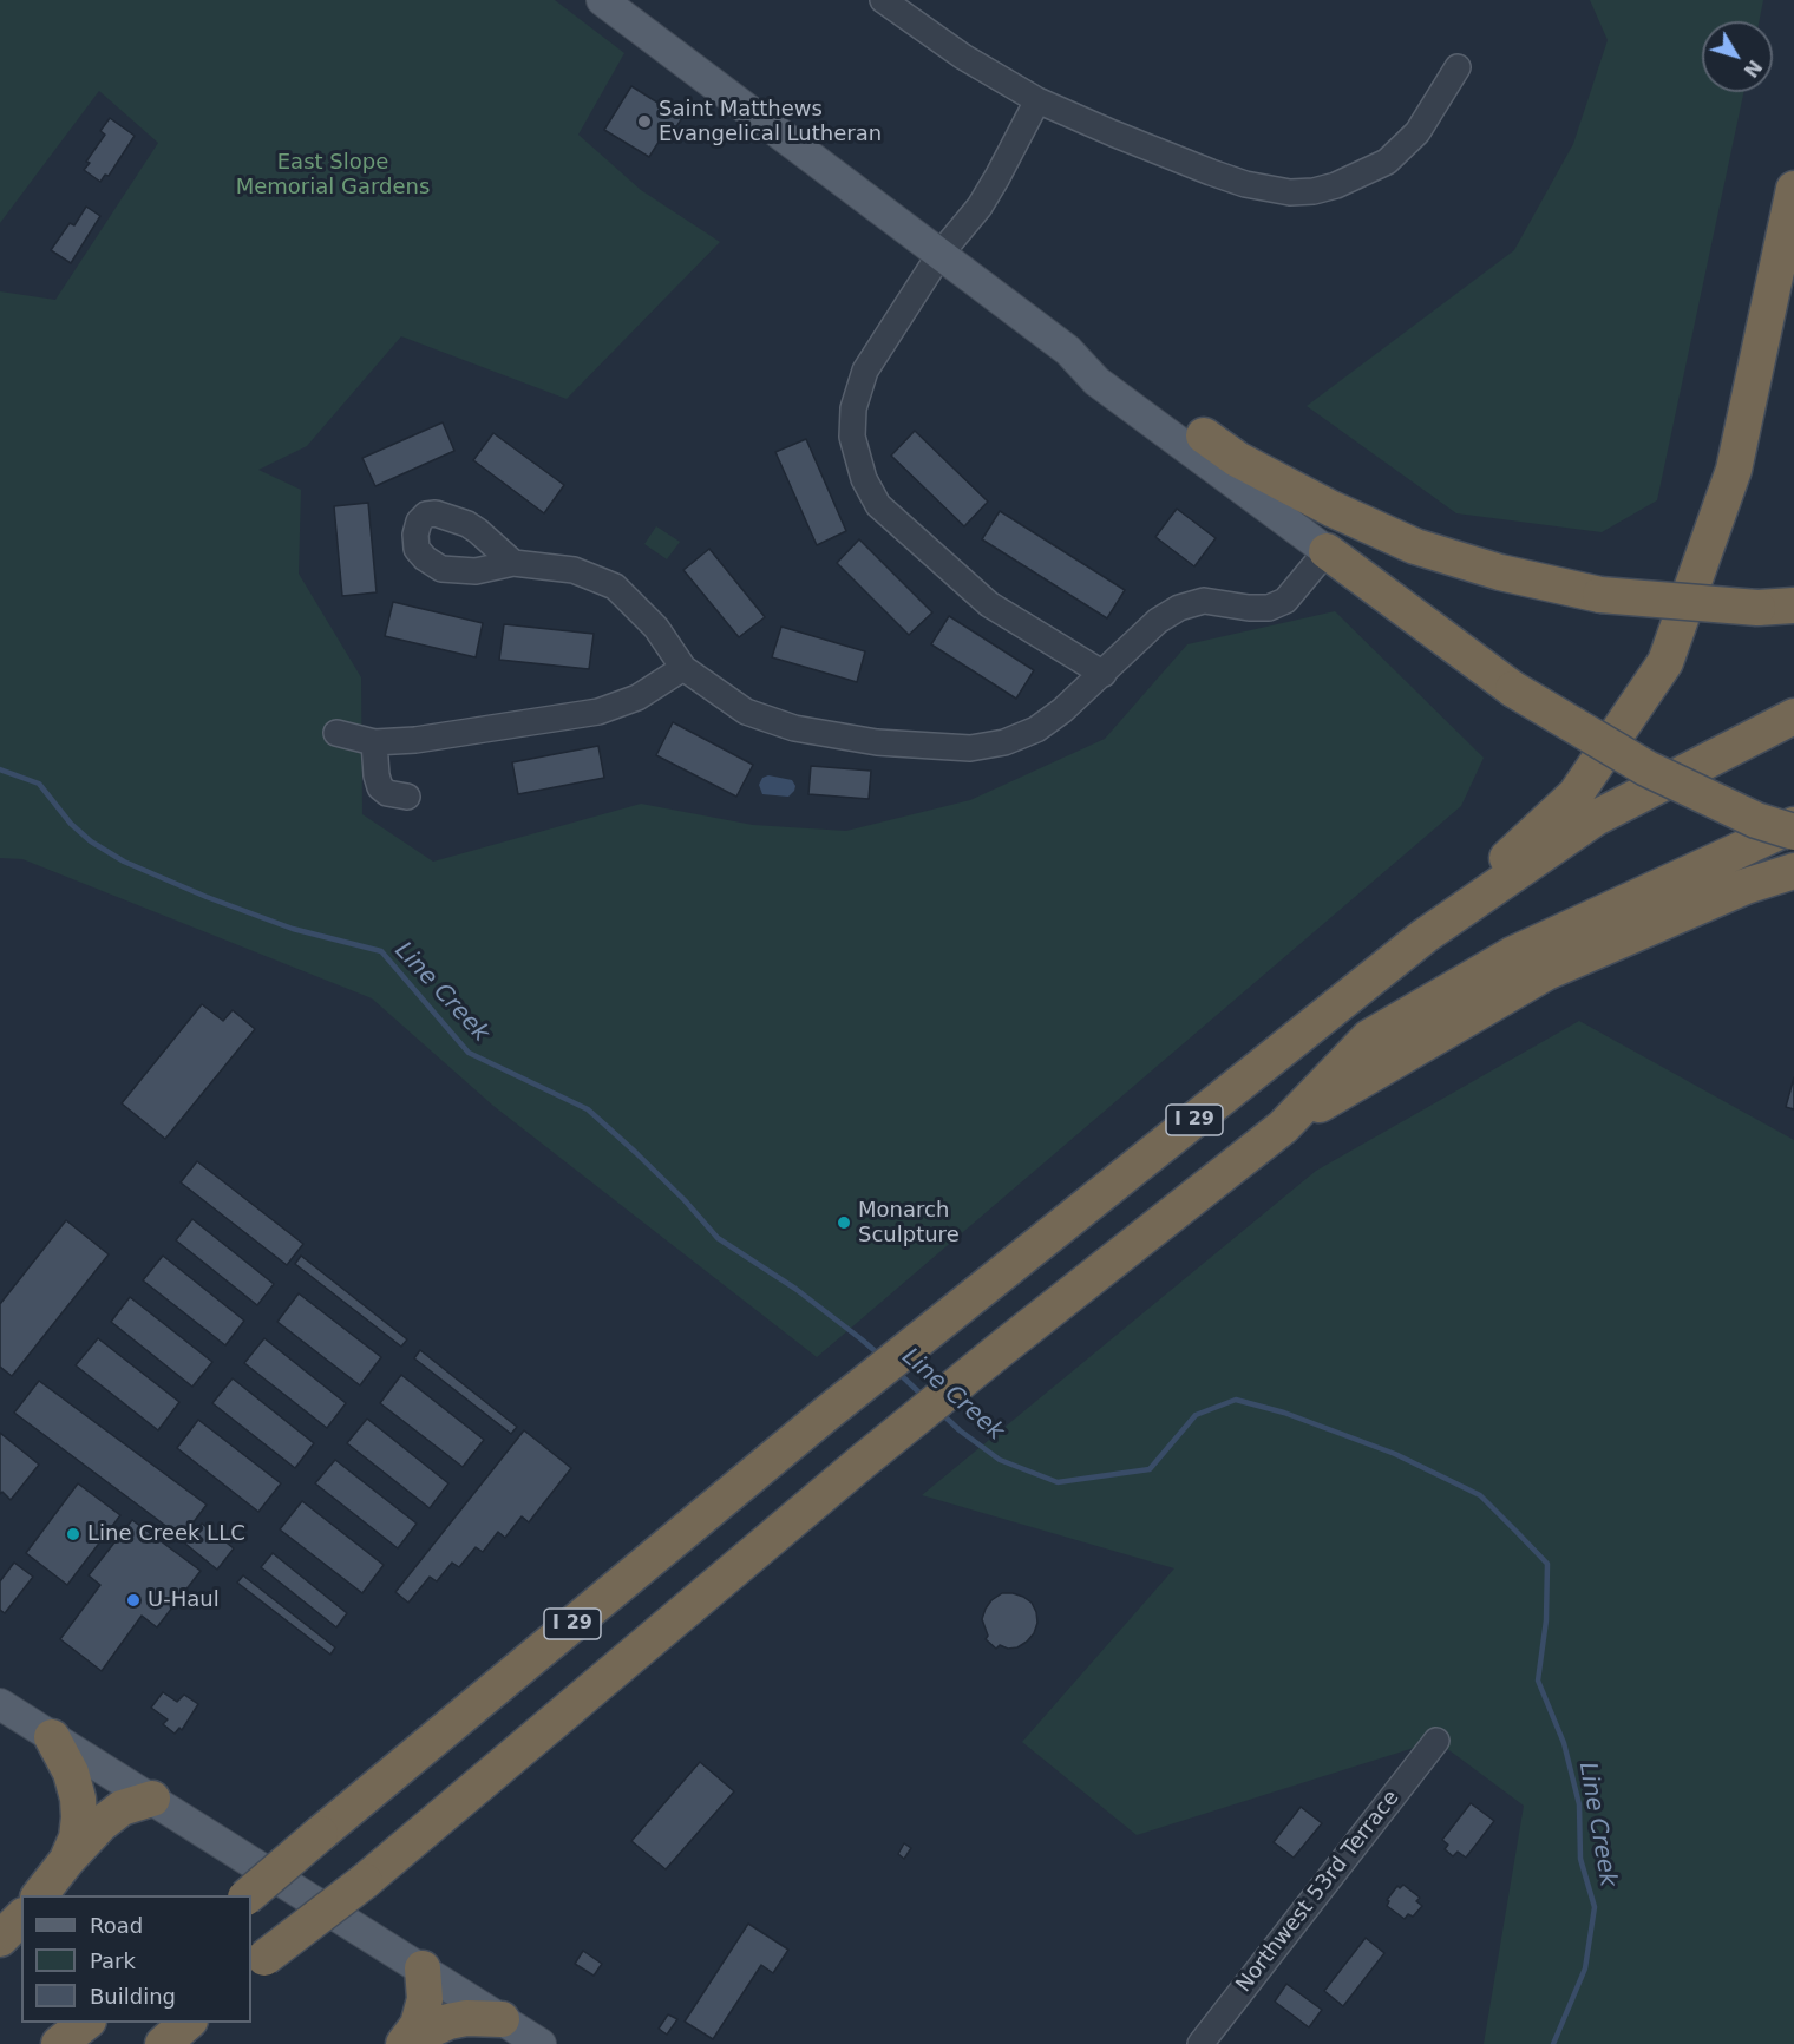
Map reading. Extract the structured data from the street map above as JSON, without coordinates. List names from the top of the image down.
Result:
{
  "streets": {
    "highway": ["I 29"],
    "street": ["Northwest 53rd Terrace"]
  },
  "water": ["Line Creek"],
  "parks": ["East Slope Memorial Gardens"],
  "places": [
    "Saint Matthews Evangelical Lutheran",
    "Monarch Sculpture",
    "Line Creek LLC",
    "U-Haul"
  ],
  "legend": ["Road", "Park", "Building"],
  "north": "bottom right"
}
